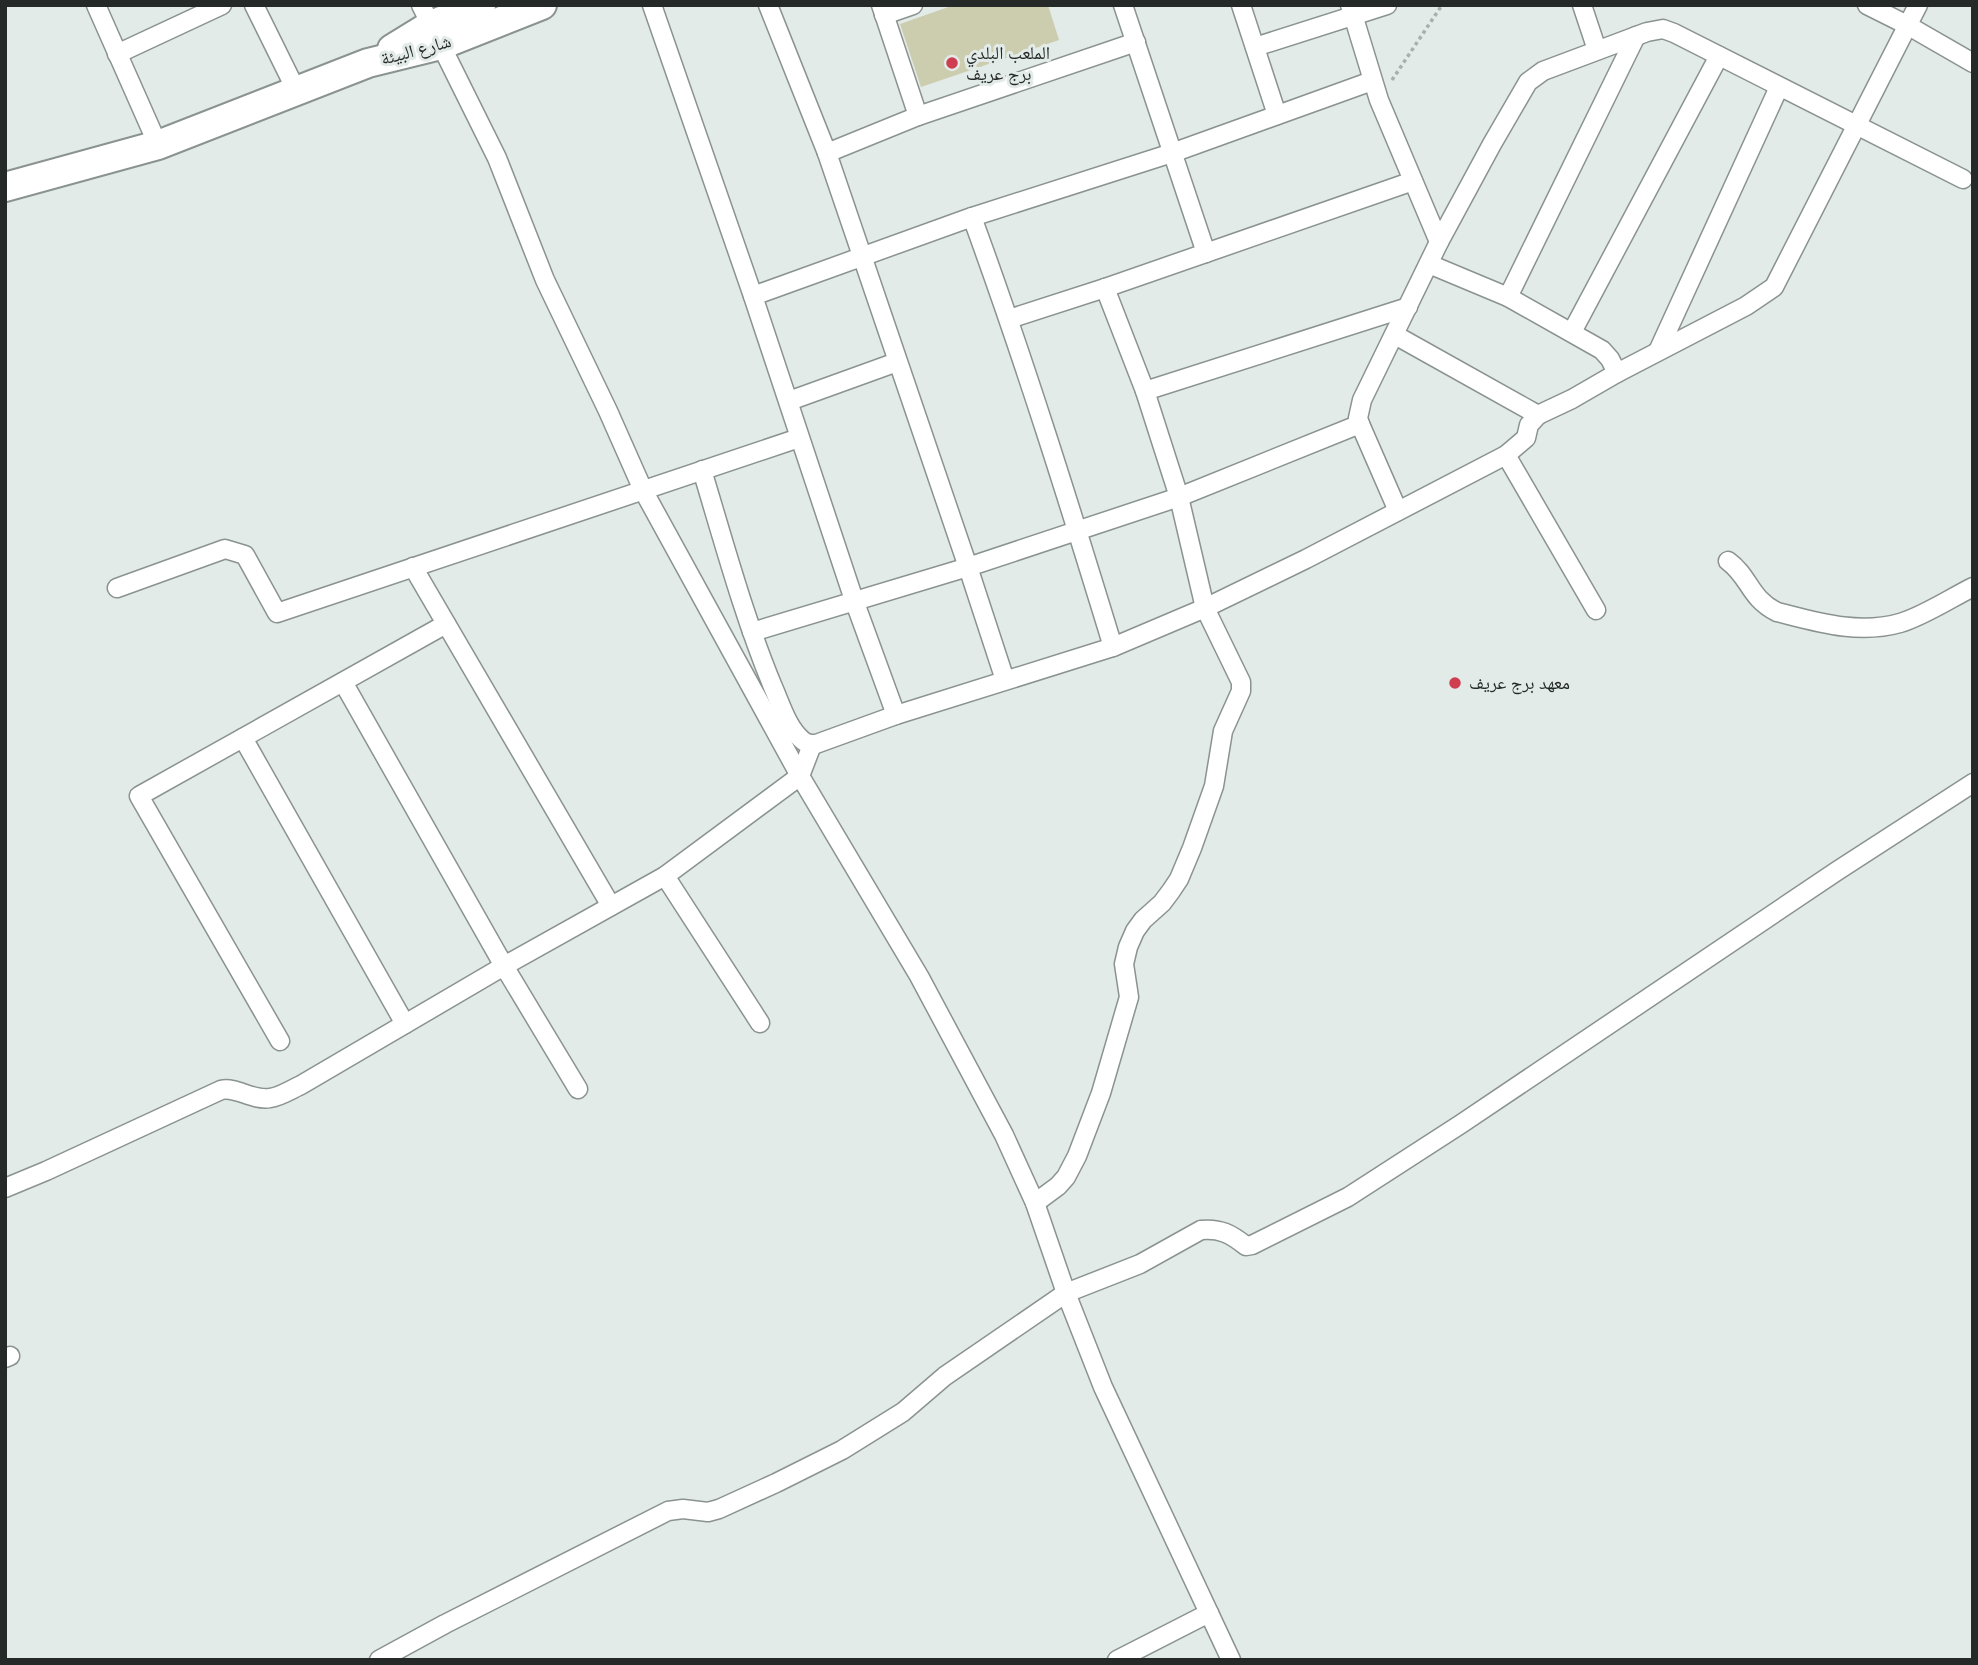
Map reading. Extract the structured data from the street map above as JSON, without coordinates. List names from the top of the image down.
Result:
{
  "streets": {
    "main road": ["شارع البيئة"]
  },
  "places": ["الملعب البلدي برج عريف", "معهد برج عريف"]
}
